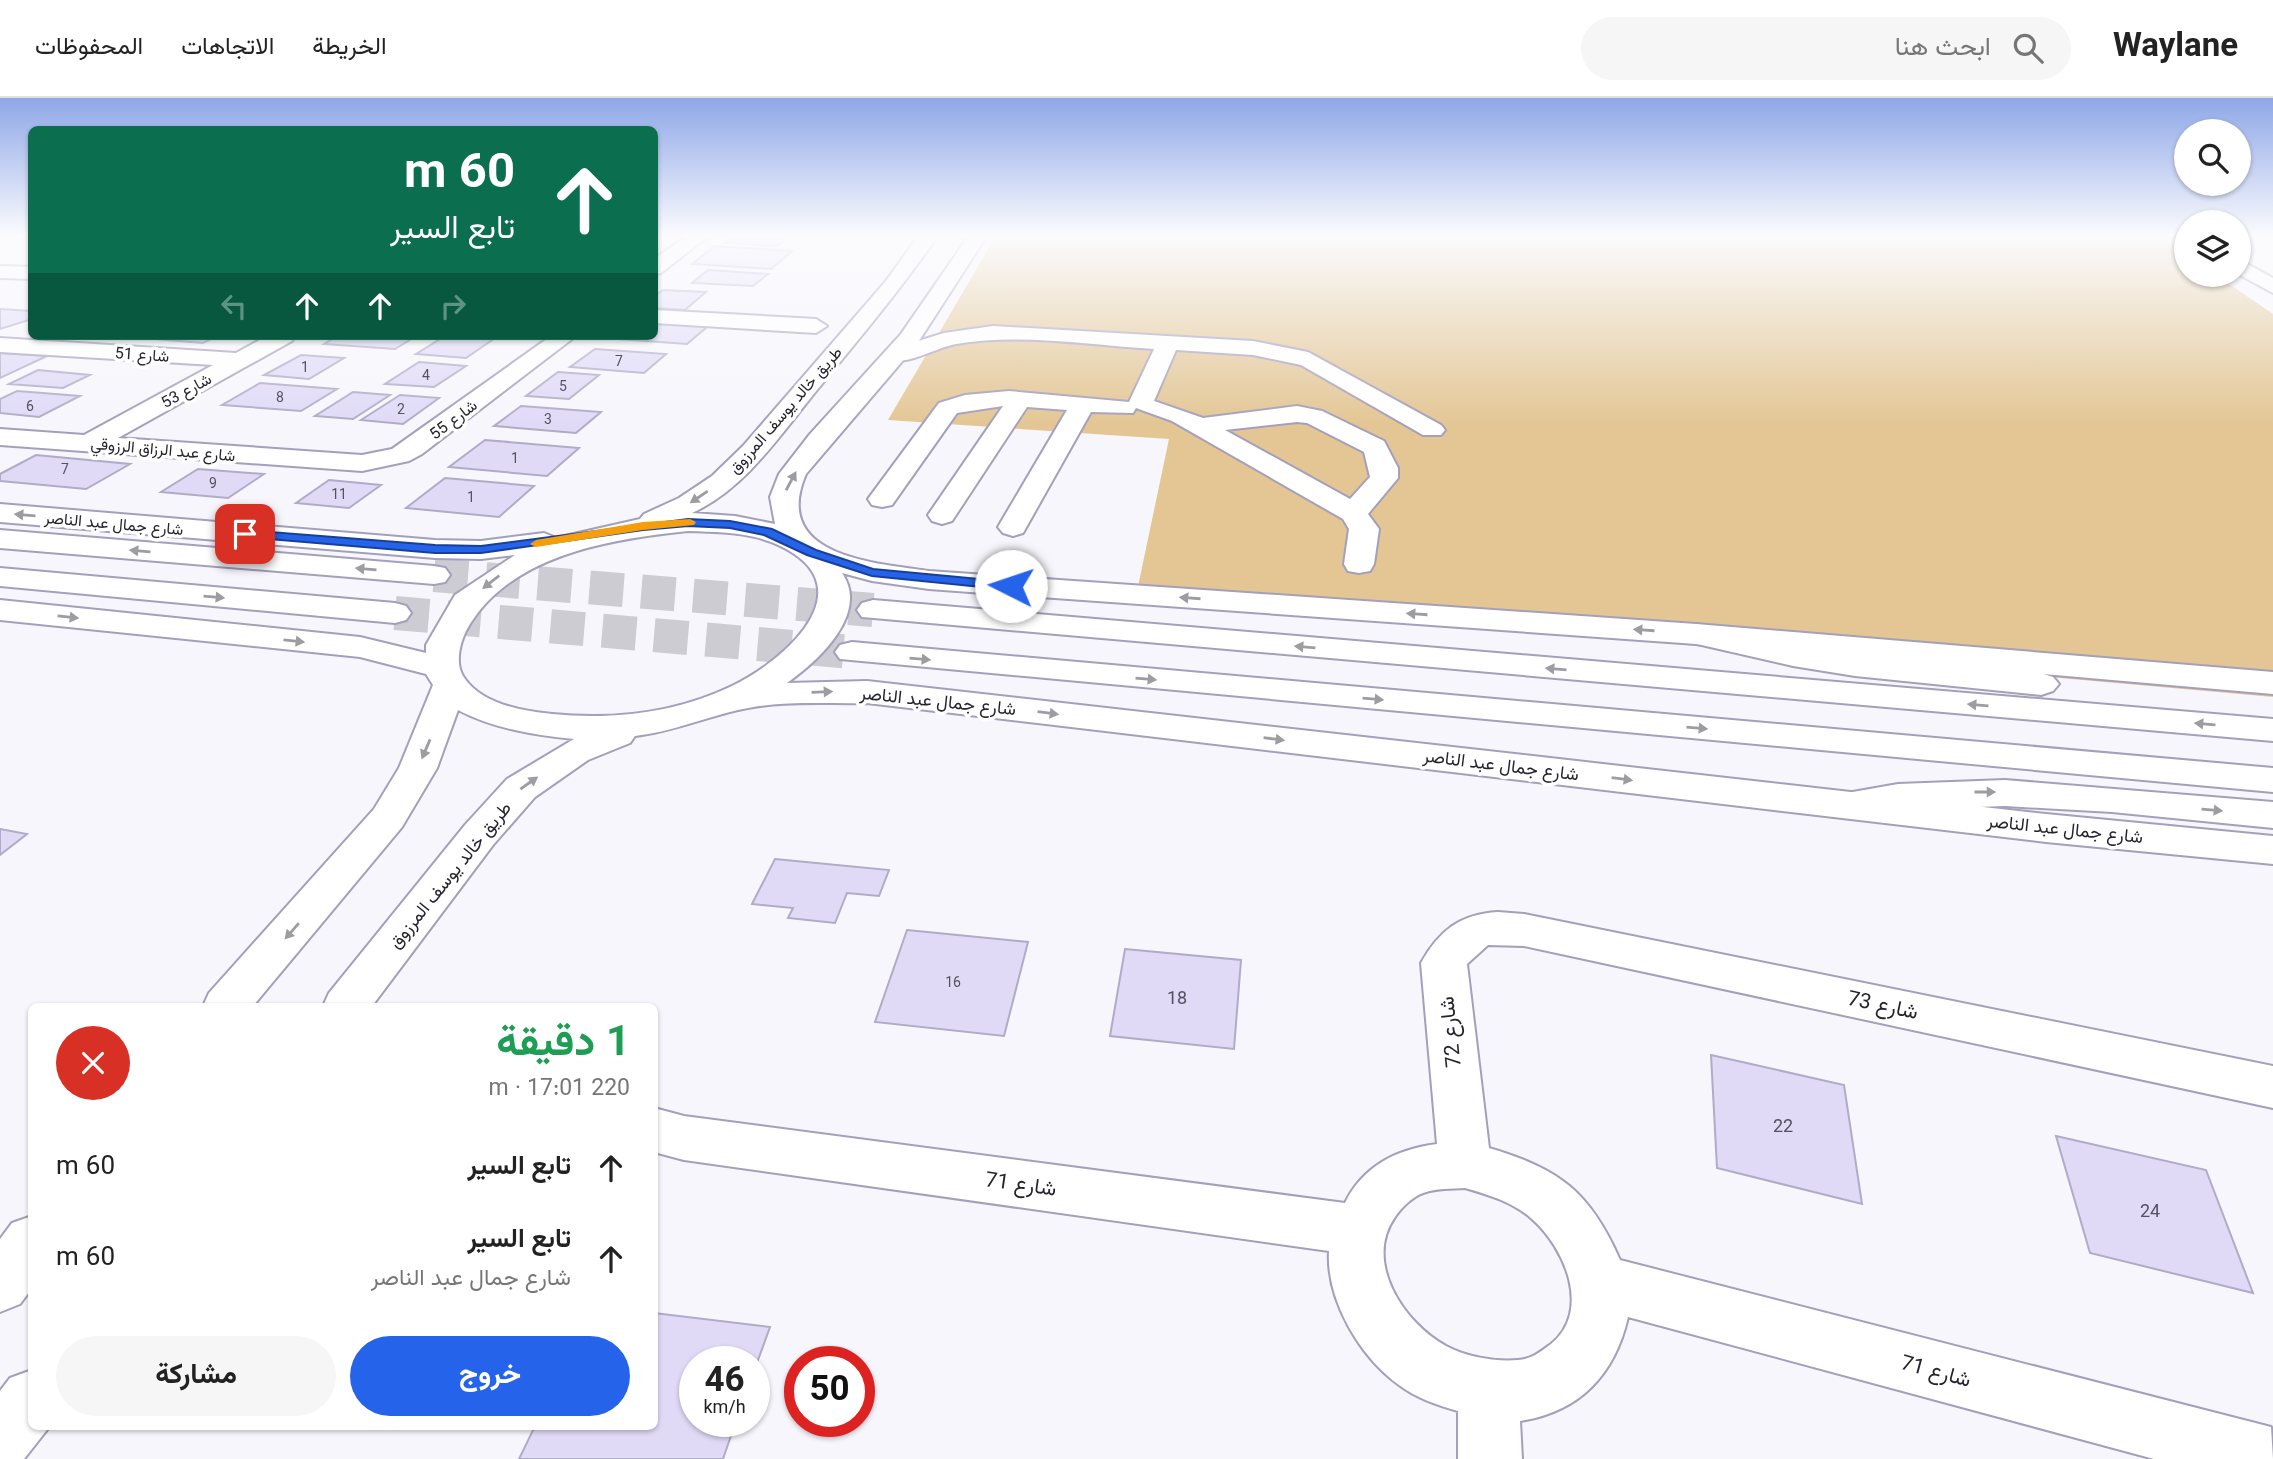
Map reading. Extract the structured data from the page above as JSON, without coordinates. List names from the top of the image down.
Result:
{
  "streets": {
    "main road": [
      "شارع 51",
      "شارع 53",
      "طريق خالد يوسف المرزوق",
      "شارع 55",
      "شارع عبد الرزاق الرزوقي",
      "شارع جمال عبد الناصر",
      "شارع 73",
      "شارع 72",
      "شارع 71"
    ]
  },
  "crossings": [
    ["شارع 51", "شارع 53"],
    ["شارع 53", "شارع عبد الرزاق الرزوقي"],
    ["شارع 55", "شارع عبد الرزاق الرزوقي"],
    ["شارع 73", "شارع 72"],
    ["شارع 72", "شارع 71"]
  ],
  "house_numbers": [
    "7",
    "1",
    "4",
    "5",
    "8",
    "6",
    "2",
    "3",
    "1",
    "7",
    "9",
    "11",
    "1",
    "16",
    "18",
    "22",
    "24"
  ],
  "page": {
    "header": "Waylane",
    "search": "ابحث هنا",
    "nav": ["الخريطة", "الاتجاهات", "المحفوظات"],
    "turn": ["60 m", "تابع السير"],
    "heading": ["1 دقيقة", "220 m · 17:01"],
    "list": [
      {
        "name": "تابع السير",
        "value": "60 m"
      },
      {
        "name": "تابع السير",
        "note": "شارع جمال عبد الناصر",
        "value": "60 m"
      }
    ],
    "buttons": ["خروج", "مشاركة"],
    "speed": "46 km/h",
    "limit": "50"
  }
}
